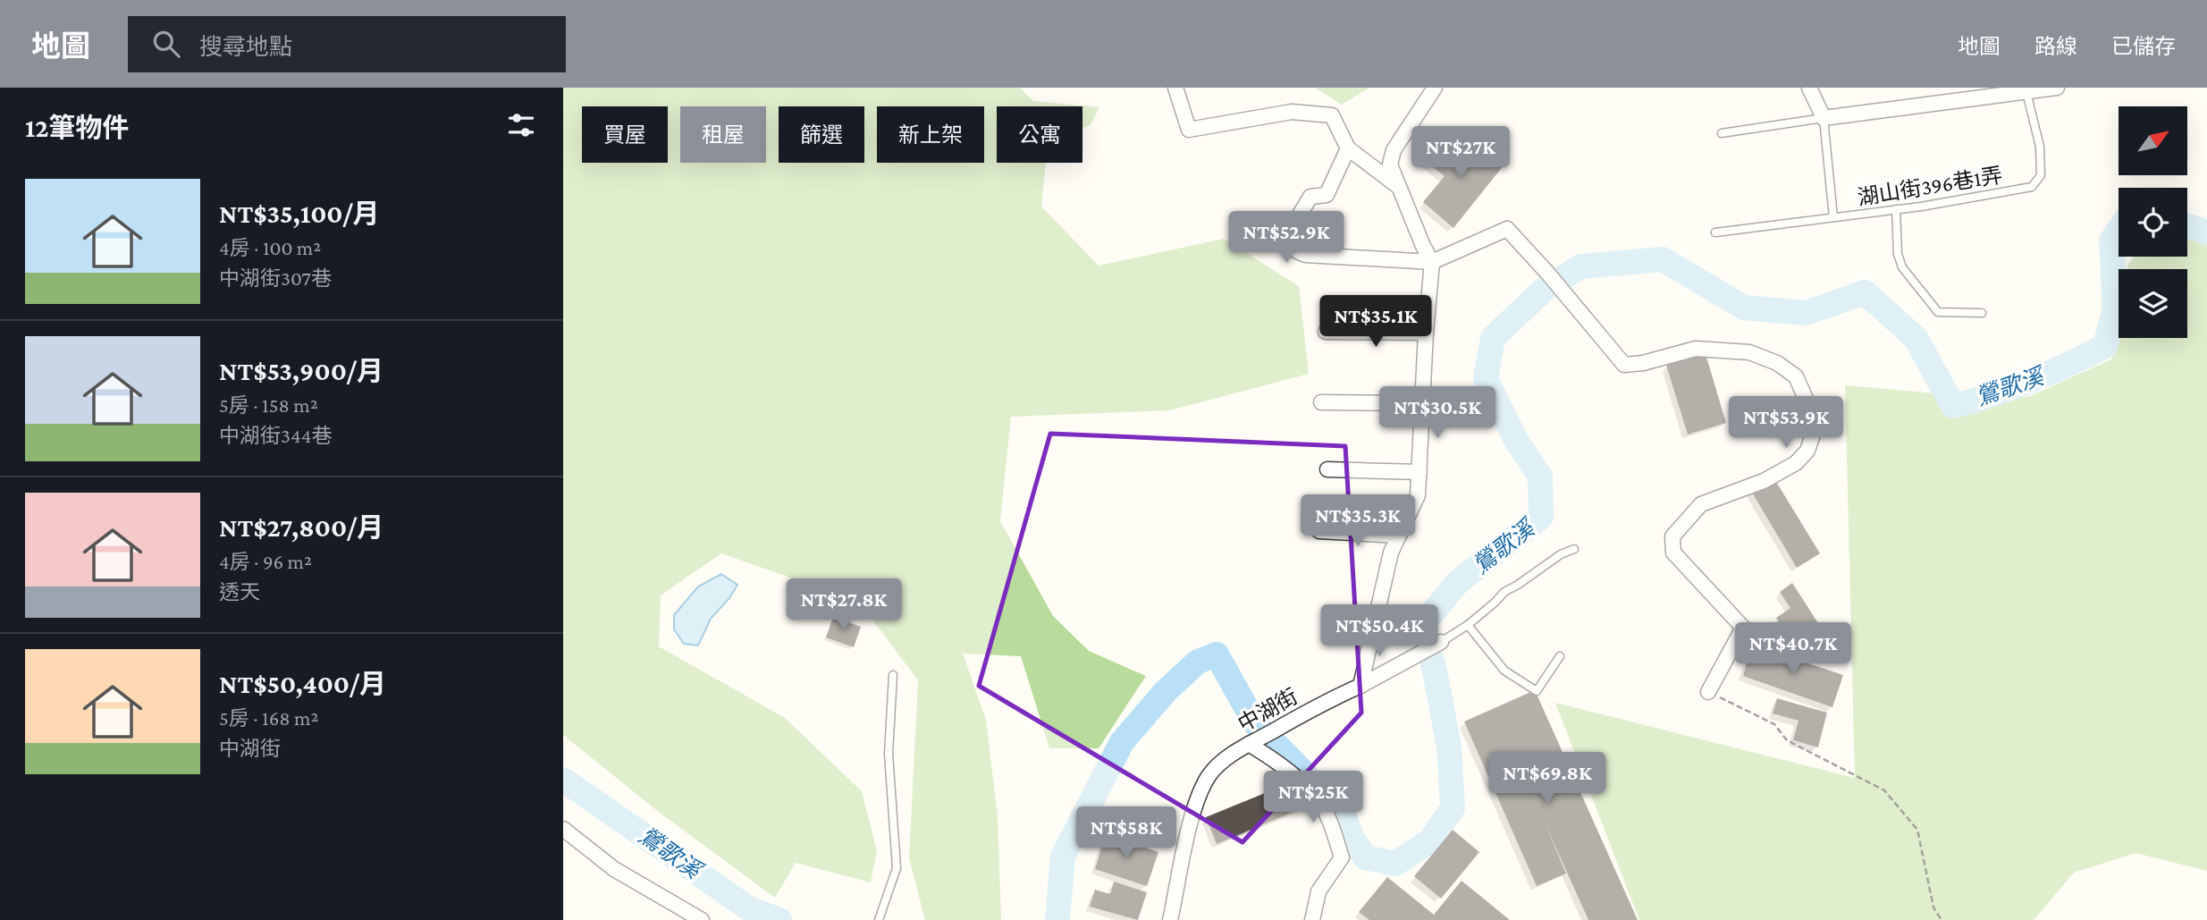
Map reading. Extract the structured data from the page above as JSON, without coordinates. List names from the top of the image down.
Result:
{
  "streets": {
    "street": ["中湖街"],
    "lane": ["湖山街396巷1弄"]
  },
  "water": ["鶯歌溪"],
  "north": "top right",
  "page": {
    "header": "地圖",
    "search": "搜尋地點",
    "nav": ["地圖", "路線", "已儲存"],
    "heading": "12筆物件",
    "chip": [
      "買屋",
      "租屋",
      "篩選",
      "新上架",
      "公寓"
    ],
    "price": [
      "NT$27K",
      "NT$52.9K",
      "NT$35.1K",
      "NT$30.5K",
      "NT$53.9K",
      "NT$35.3K",
      "NT$27.8K",
      "NT$50.4K",
      "NT$40.7K",
      "NT$69.8K",
      "NT$25K",
      "NT$58K"
    ],
    "list": [
      {
        "name": "NT$35,100/月",
        "note": "4房 · 100 m² · 中湖街307巷"
      },
      {
        "name": "NT$53,900/月",
        "note": "5房 · 158 m² · 中湖街344巷"
      },
      {
        "name": "NT$27,800/月",
        "note": "4房 · 96 m² · 透天"
      },
      {
        "name": "NT$50,400/月",
        "note": "5房 · 168 m² · 中湖街"
      }
    ]
  }
}
